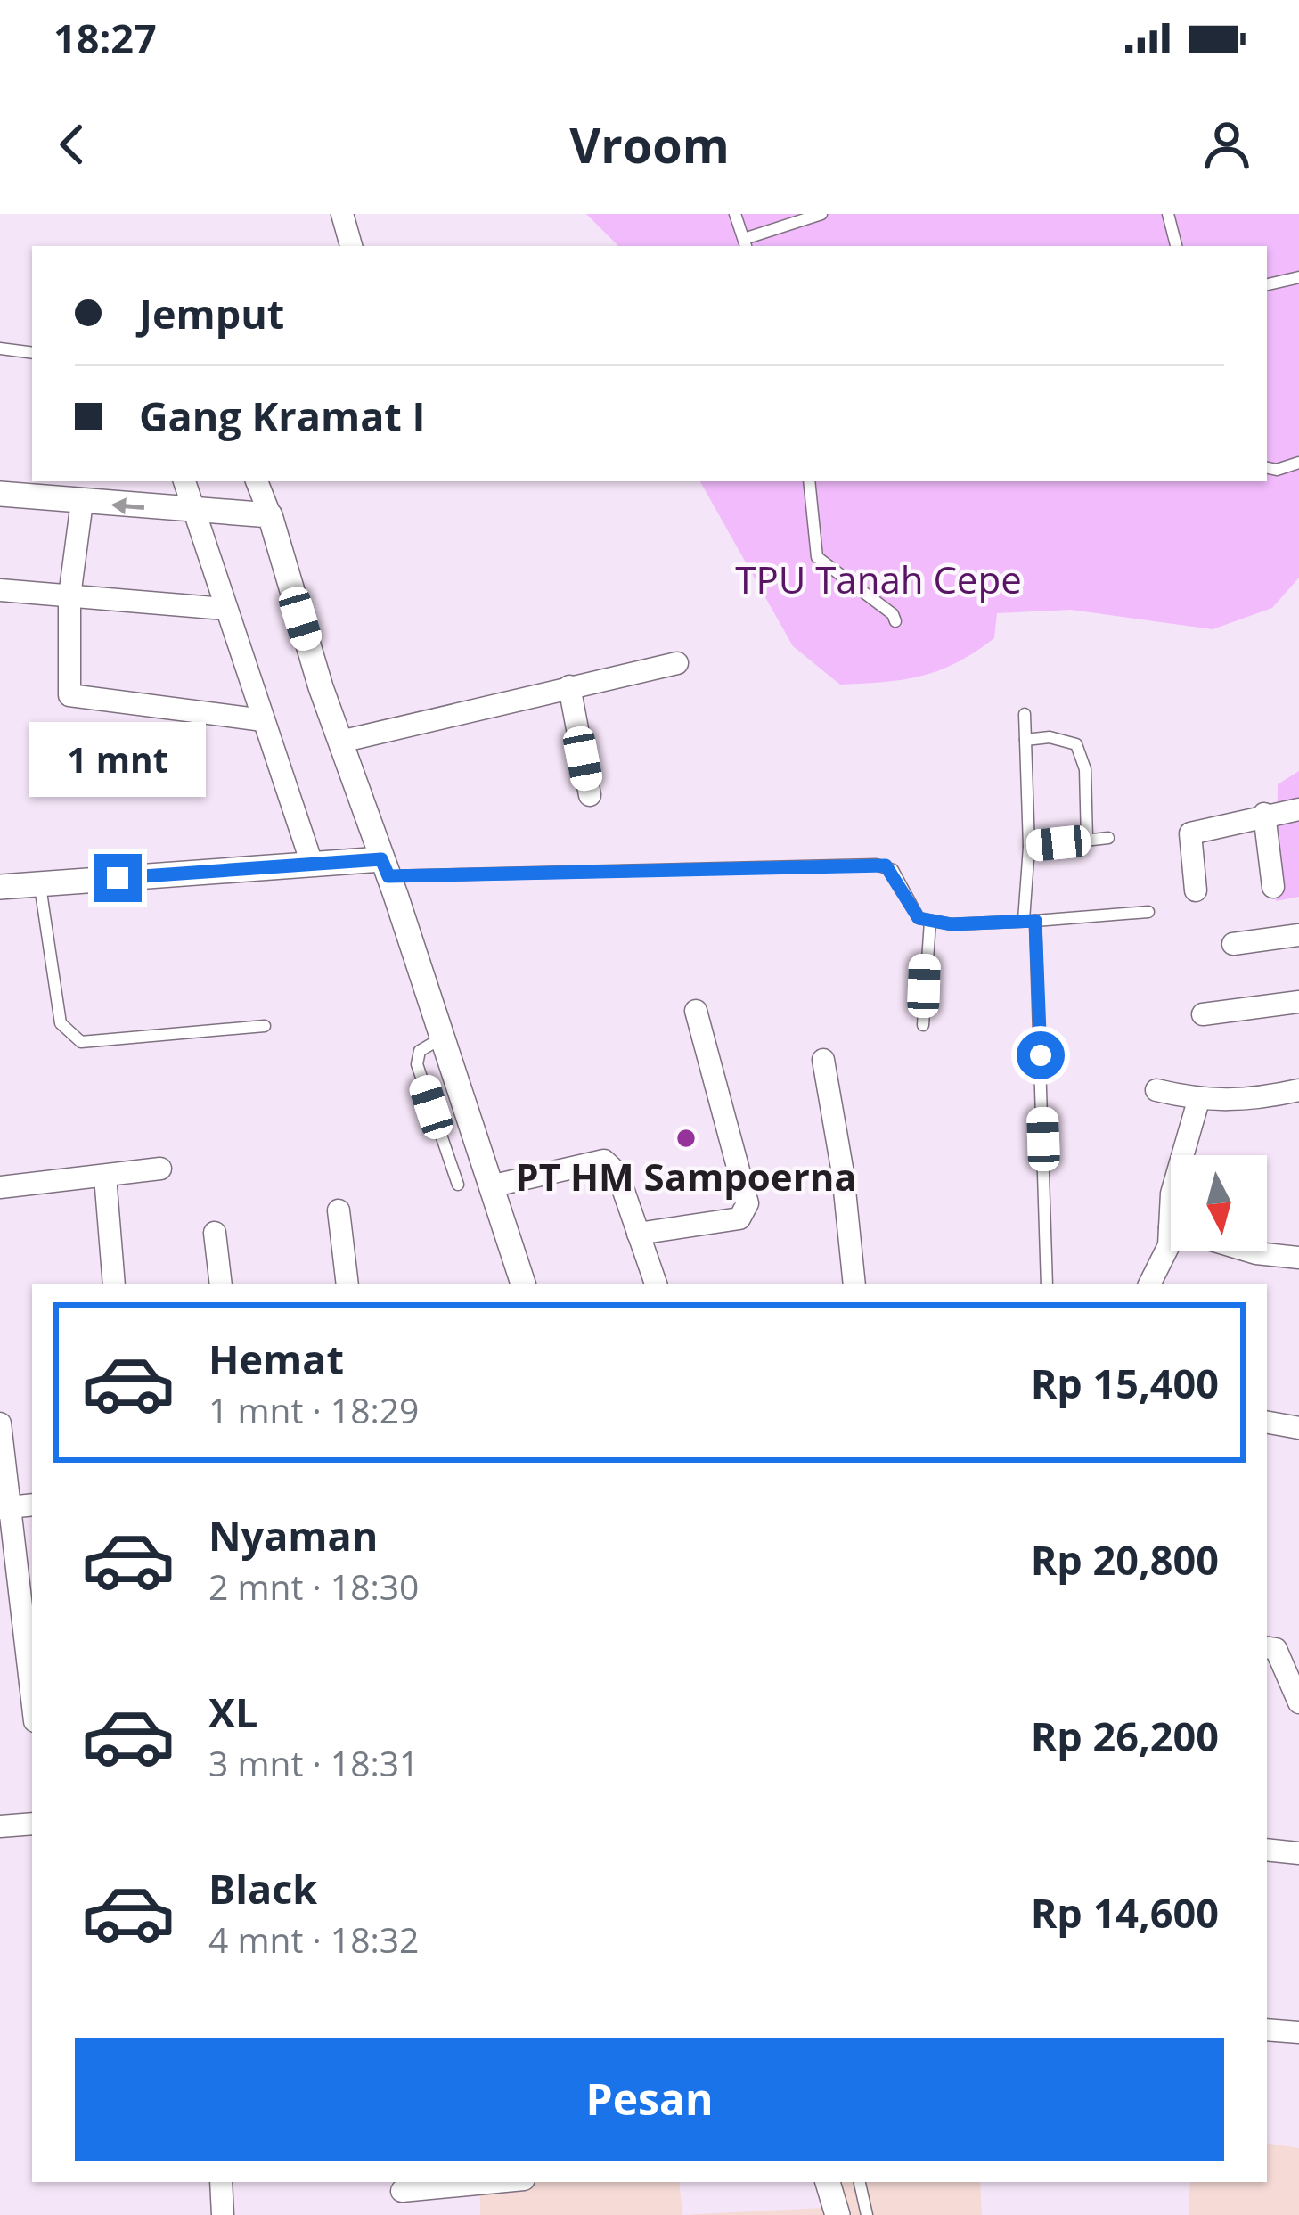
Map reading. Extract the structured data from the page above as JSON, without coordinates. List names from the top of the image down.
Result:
{
  "parks": ["TPU Tanah Cepe"],
  "places": ["PT HM Sampoerna"],
  "north": "bottom",
  "page": {
    "status": "18:27",
    "header": "Vroom",
    "banner": ["Jemput", "Gang Kramat I"],
    "bubble": "1 mnt",
    "list": [
      {
        "name": "Hemat",
        "note": "1 mnt · 18:29",
        "value": "Rp 15,400"
      },
      {
        "name": "Nyaman",
        "note": "2 mnt · 18:30",
        "value": "Rp 20,800"
      },
      {
        "name": "XL",
        "note": "3 mnt · 18:31",
        "value": "Rp 26,200"
      },
      {
        "name": "Black",
        "note": "4 mnt · 18:32",
        "value": "Rp 14,600"
      }
    ],
    "buttons": "Pesan"
  }
}
